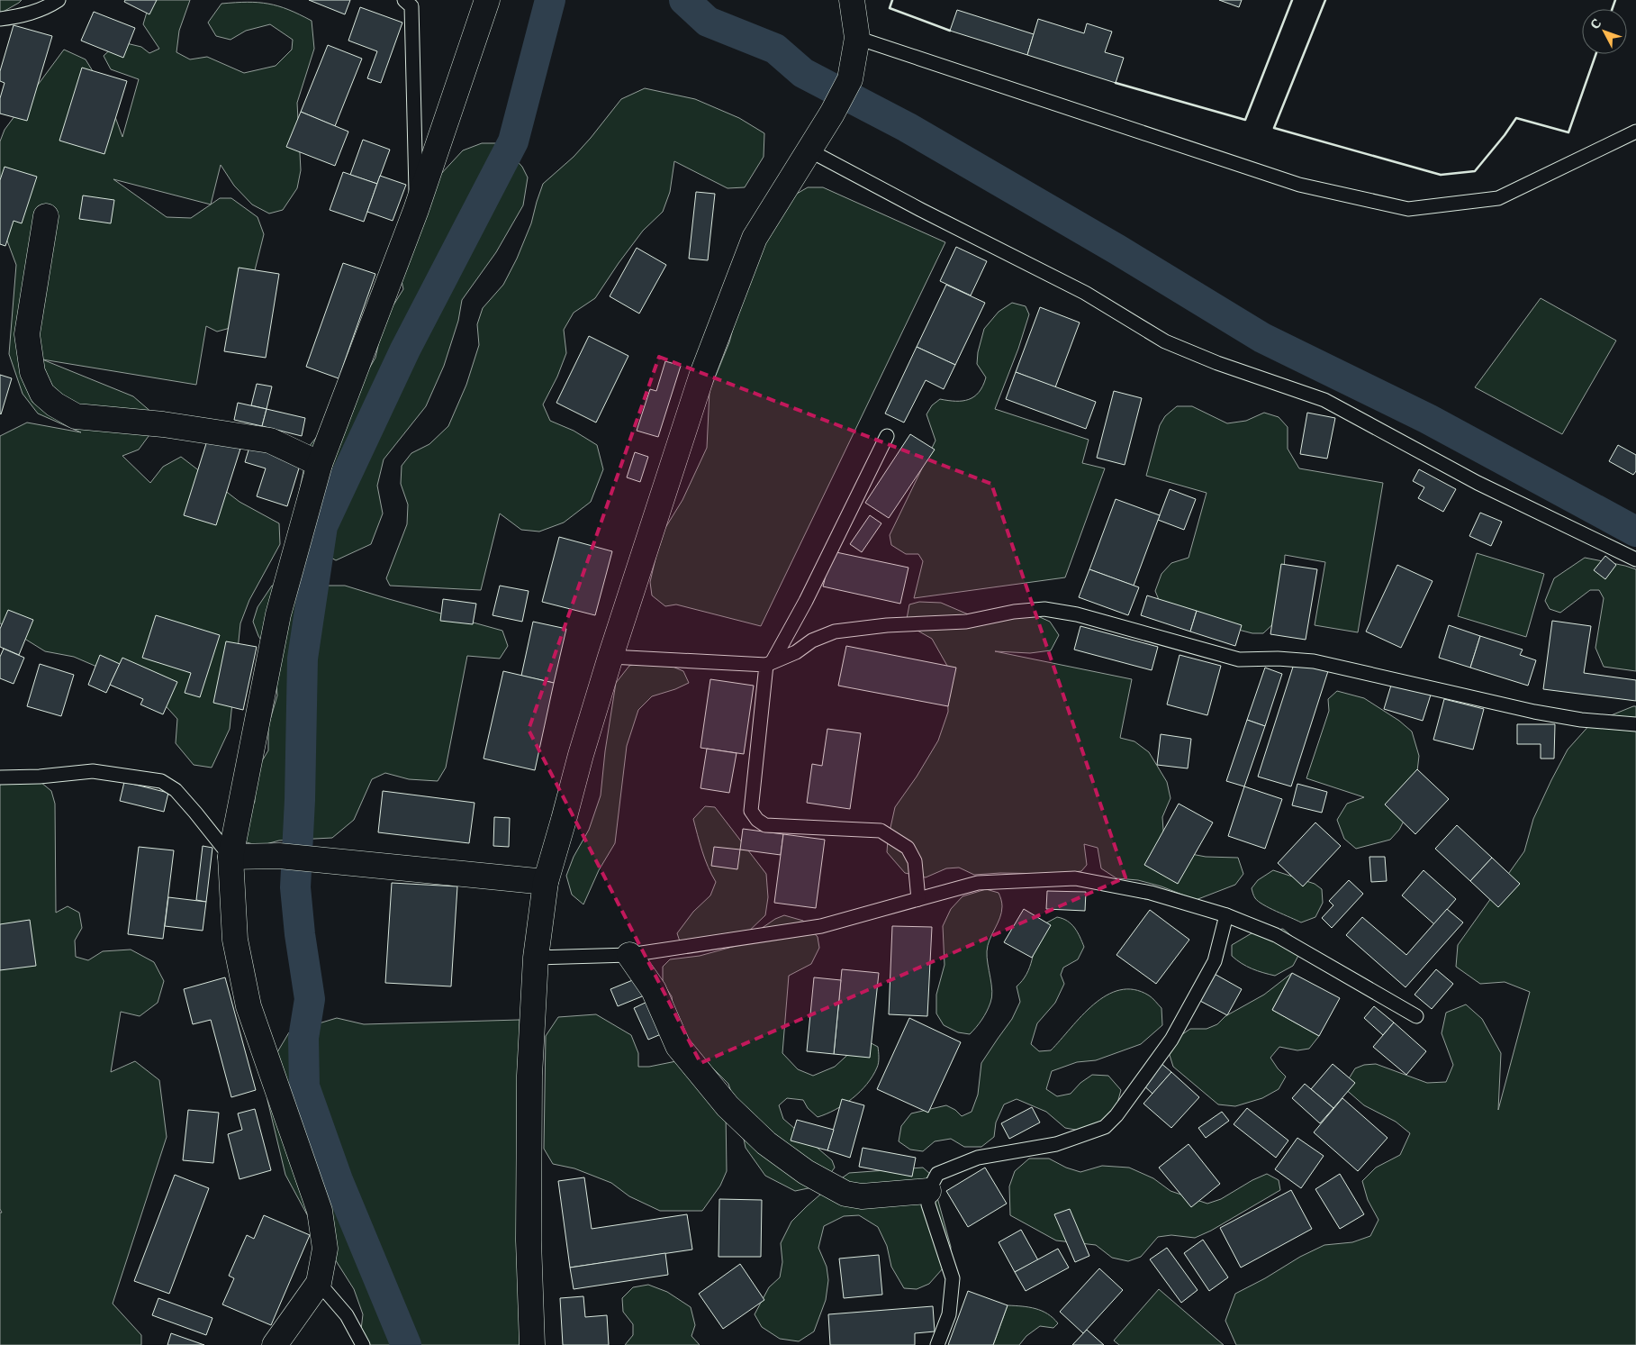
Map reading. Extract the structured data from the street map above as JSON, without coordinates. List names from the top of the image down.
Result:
{
  "north": "top left"
}
